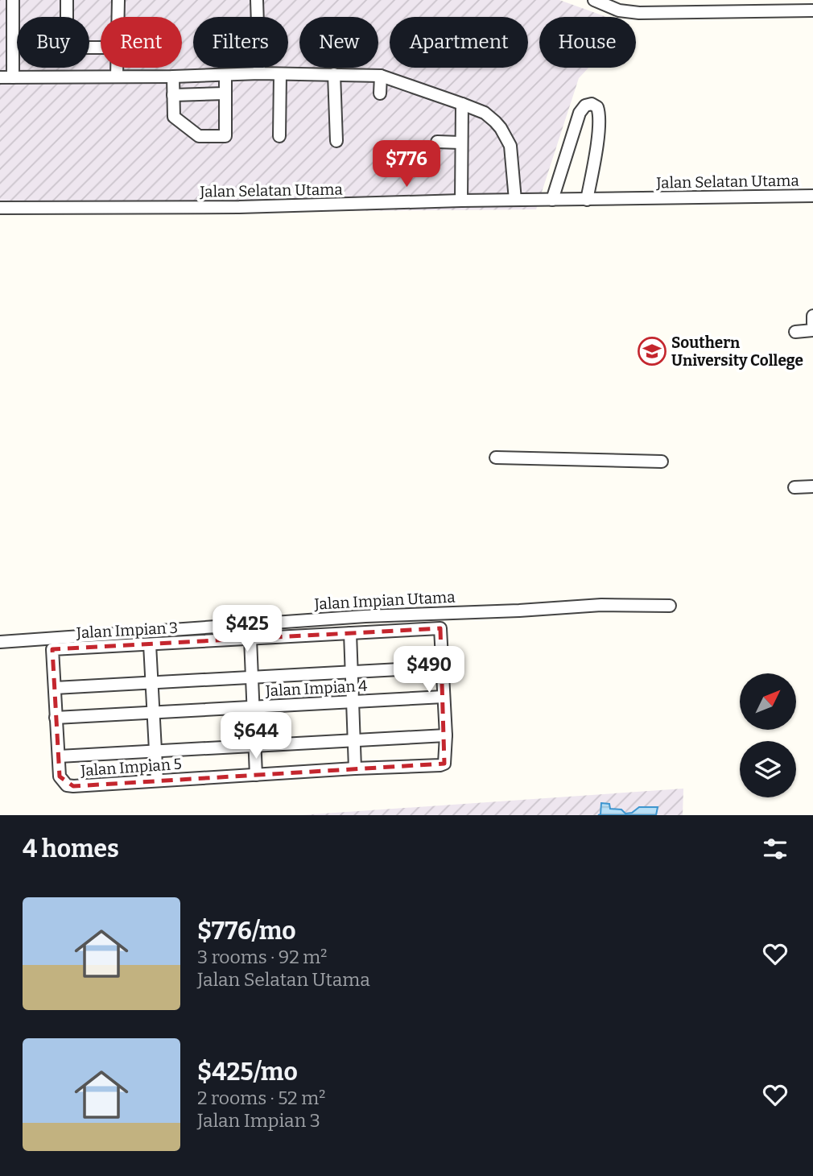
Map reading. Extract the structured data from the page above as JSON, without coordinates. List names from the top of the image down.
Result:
{
  "streets": {
    "street": [
      "Jalan Selatan Utama",
      "Jalan Impian Utama",
      "Jalan Impian 3",
      "Jalan Impian 4",
      "Jalan Impian 5"
    ]
  },
  "places": {
    "school or university": ["Southern University College"]
  },
  "north": "top right",
  "page": {
    "chip": [
      "Buy",
      "Rent",
      "Filters",
      "New",
      "Apartment",
      "House"
    ],
    "price": [
      "$776",
      "$425",
      "$490",
      "$644"
    ],
    "heading": "4 homes",
    "list": [
      {
        "name": "$776/mo",
        "note": "3 rooms · 92 m² · Jalan Selatan Utama"
      },
      {
        "name": "$425/mo",
        "note": "2 rooms · 52 m² · Jalan Impian 3"
      }
    ]
  }
}
